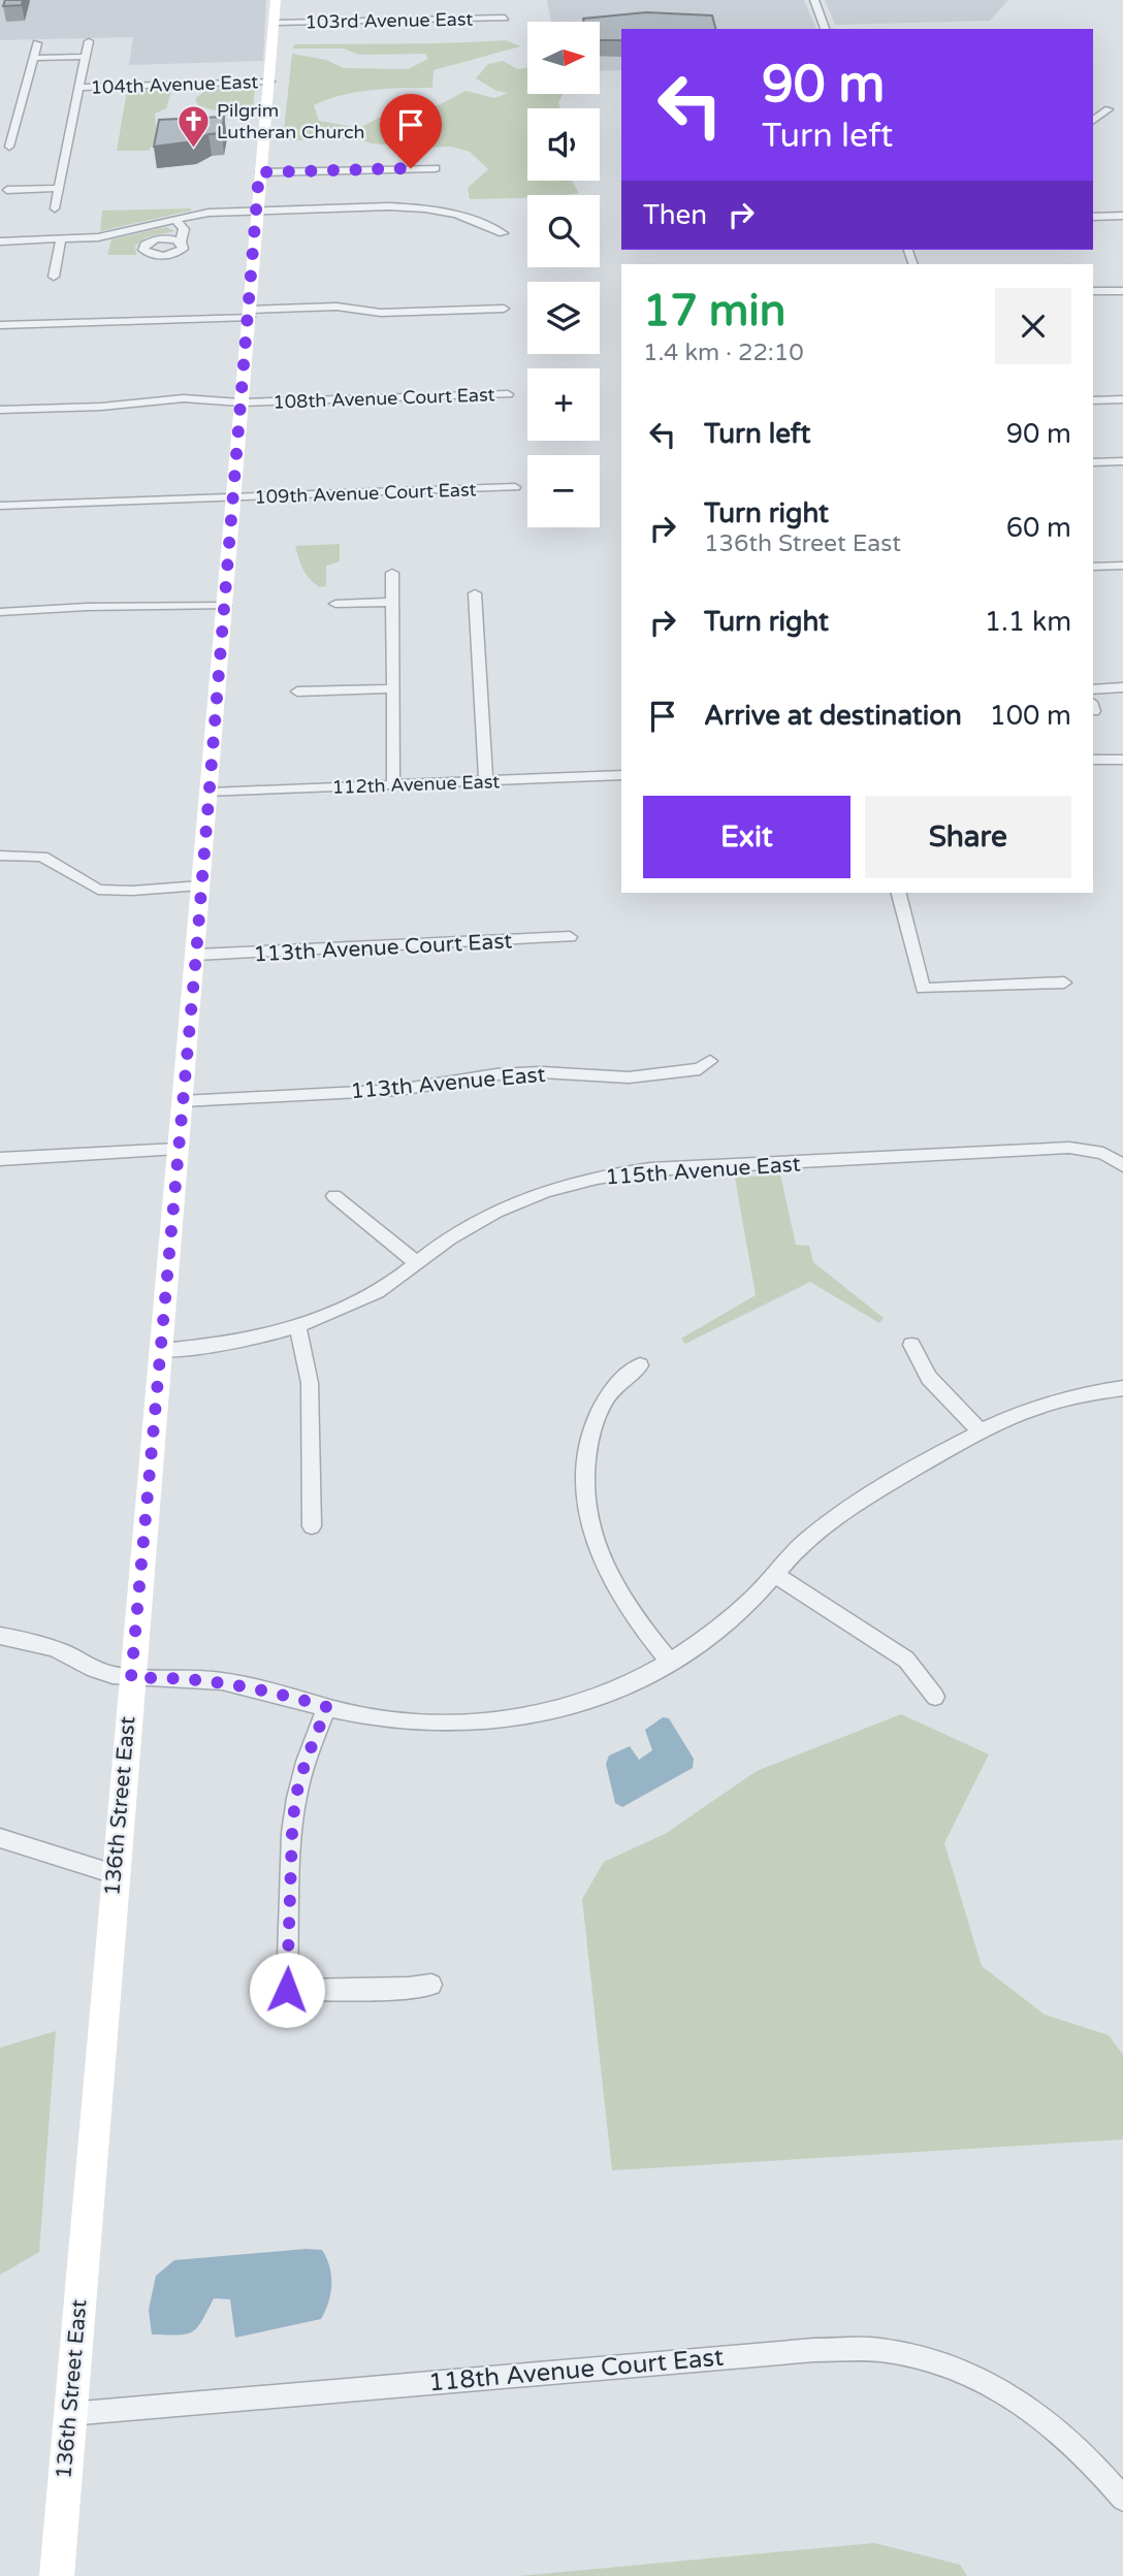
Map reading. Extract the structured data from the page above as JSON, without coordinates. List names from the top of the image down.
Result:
{
  "streets": {
    "street": [
      "103rd Avenue East",
      "104th Avenue East",
      "108th Avenue Court East",
      "109th Avenue Court East",
      "112th Avenue East",
      "113th Avenue Court East",
      "113th Avenue East",
      "115th Avenue East",
      "136th Street East",
      "118th Avenue Court East"
    ]
  },
  "crossings": [
    ["103rd Avenue East", "136th Street East"],
    ["104th Avenue East", "136th Street East"],
    ["108th Avenue Court East", "136th Street East"],
    ["109th Avenue Court East", "136th Street East"],
    ["112th Avenue East", "136th Street East"],
    ["113th Avenue Court East", "136th Street East"],
    ["113th Avenue East", "136th Street East"],
    ["115th Avenue East", "136th Street East"],
    ["136th Street East", "118th Avenue Court East"]
  ],
  "places": {
    "church": ["Pilgrim Lutheran Church"]
  },
  "north": "right",
  "page": {
    "map_buttons": ["+", "−"],
    "turn": ["90 m", "Turn left"],
    "then": "Then",
    "heading": ["17 min", "1.4 km · 22:10"],
    "list": [
      {
        "name": "Turn left",
        "value": "90 m"
      },
      {
        "name": "Turn right",
        "note": "136th Street East",
        "value": "60 m"
      },
      {
        "name": "Turn right",
        "value": "1.1 km"
      },
      {
        "name": "Arrive at destination",
        "value": "100 m"
      }
    ],
    "buttons": ["Exit", "Share"]
  }
}
